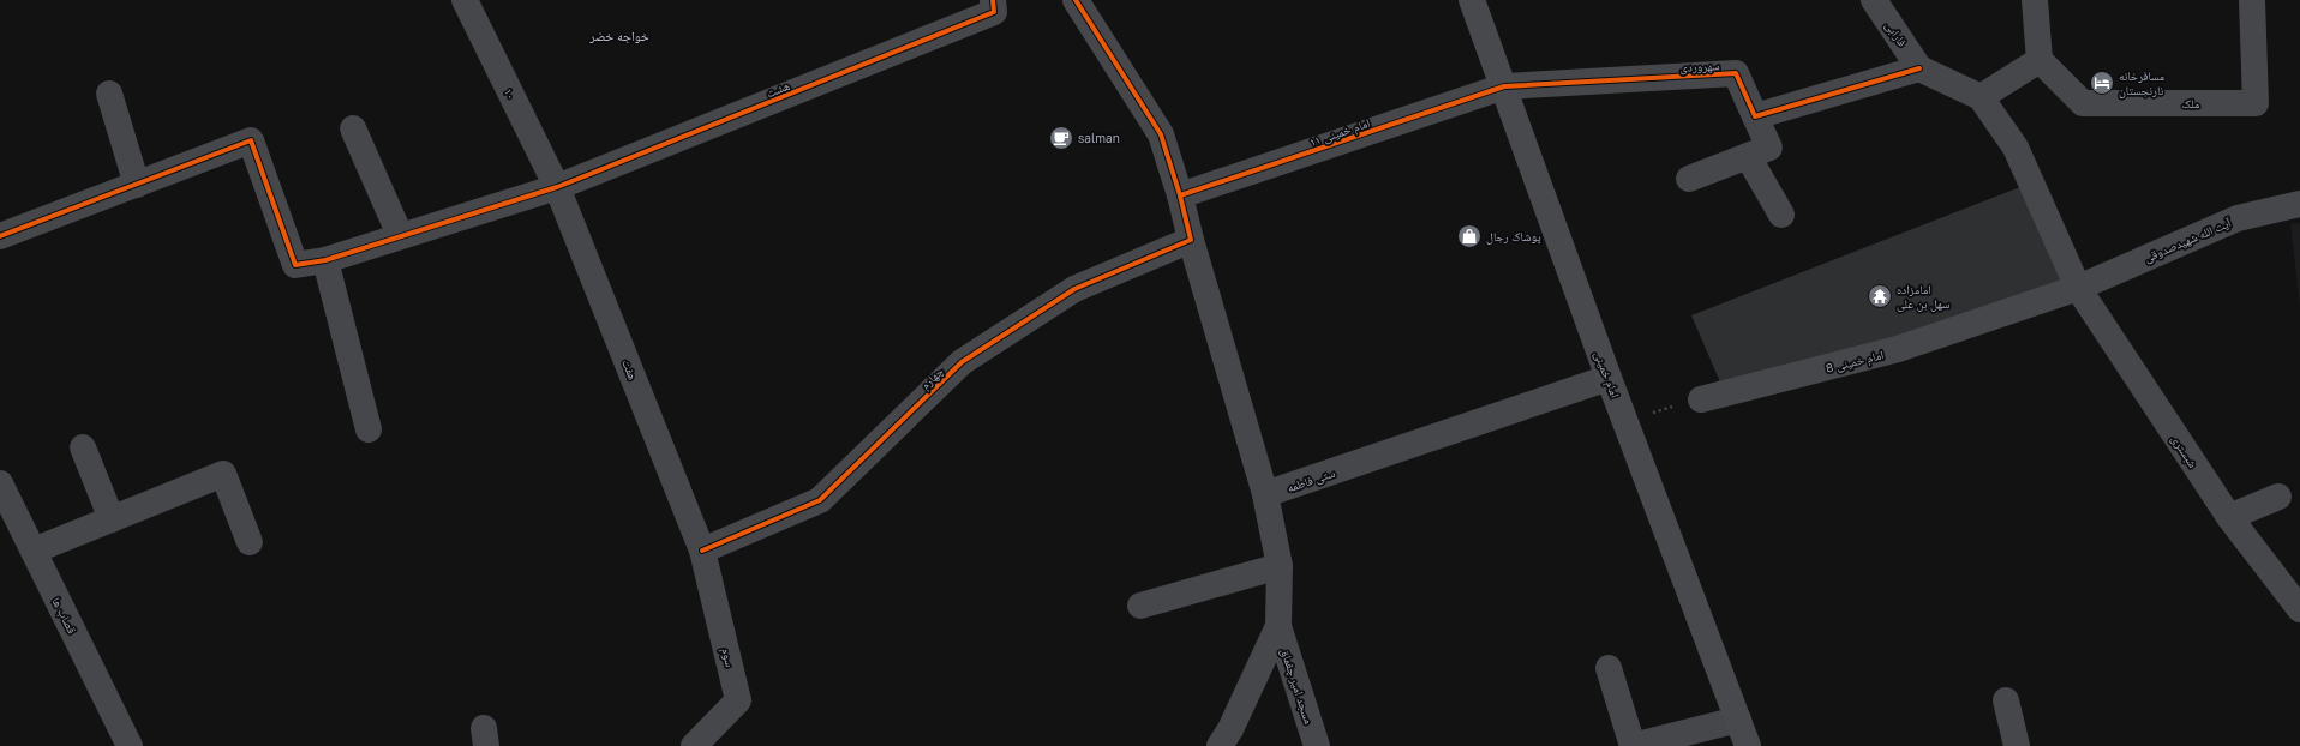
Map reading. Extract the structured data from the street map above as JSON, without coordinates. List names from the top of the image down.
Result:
{
  "streets": {
    "main road": ["امام خمینی"],
    "street": [
      "فارابی",
      "سهروردی",
      "هشت",
      "۱۰",
      "ملک",
      "امام خمینی ۱۱",
      "آیت الله شهیدصدوقی",
      "امام خمینی 8",
      "هفت",
      "چهارم",
      "شبستری",
      "ستی فاطمه",
      "قصاب ها",
      "سوم",
      "مسجد امیر چقماق"
    ]
  },
  "crossings": [
    ["سهروردی", "امام خمینی ۱۱"],
    ["سهروردی", "امام خمینی"],
    ["هشت", "۱۰"],
    ["هشت", "هفت"],
    ["۱۰", "هفت"],
    ["امام خمینی ۱۱", "امام خمینی"],
    ["آیت الله شهیدصدوقی", "امام خمینی 8"],
    ["آیت الله شهیدصدوقی", "شبستری"],
    ["امام خمینی 8", "شبستری"],
    ["هفت", "چهارم"],
    ["هفت", "سوم"],
    ["امام خمینی", "ستی فاطمه"],
    ["چهارم", "سوم"]
  ],
  "districts": ["خواجه خضر"],
  "places": {
    "hotel": ["مسافرخانه نارنجستان"],
    "cafe": ["salman"],
    "shop": ["پوشاک رجال"],
    "temple": ["امامزاده سهل بن علی"]
  }
}
